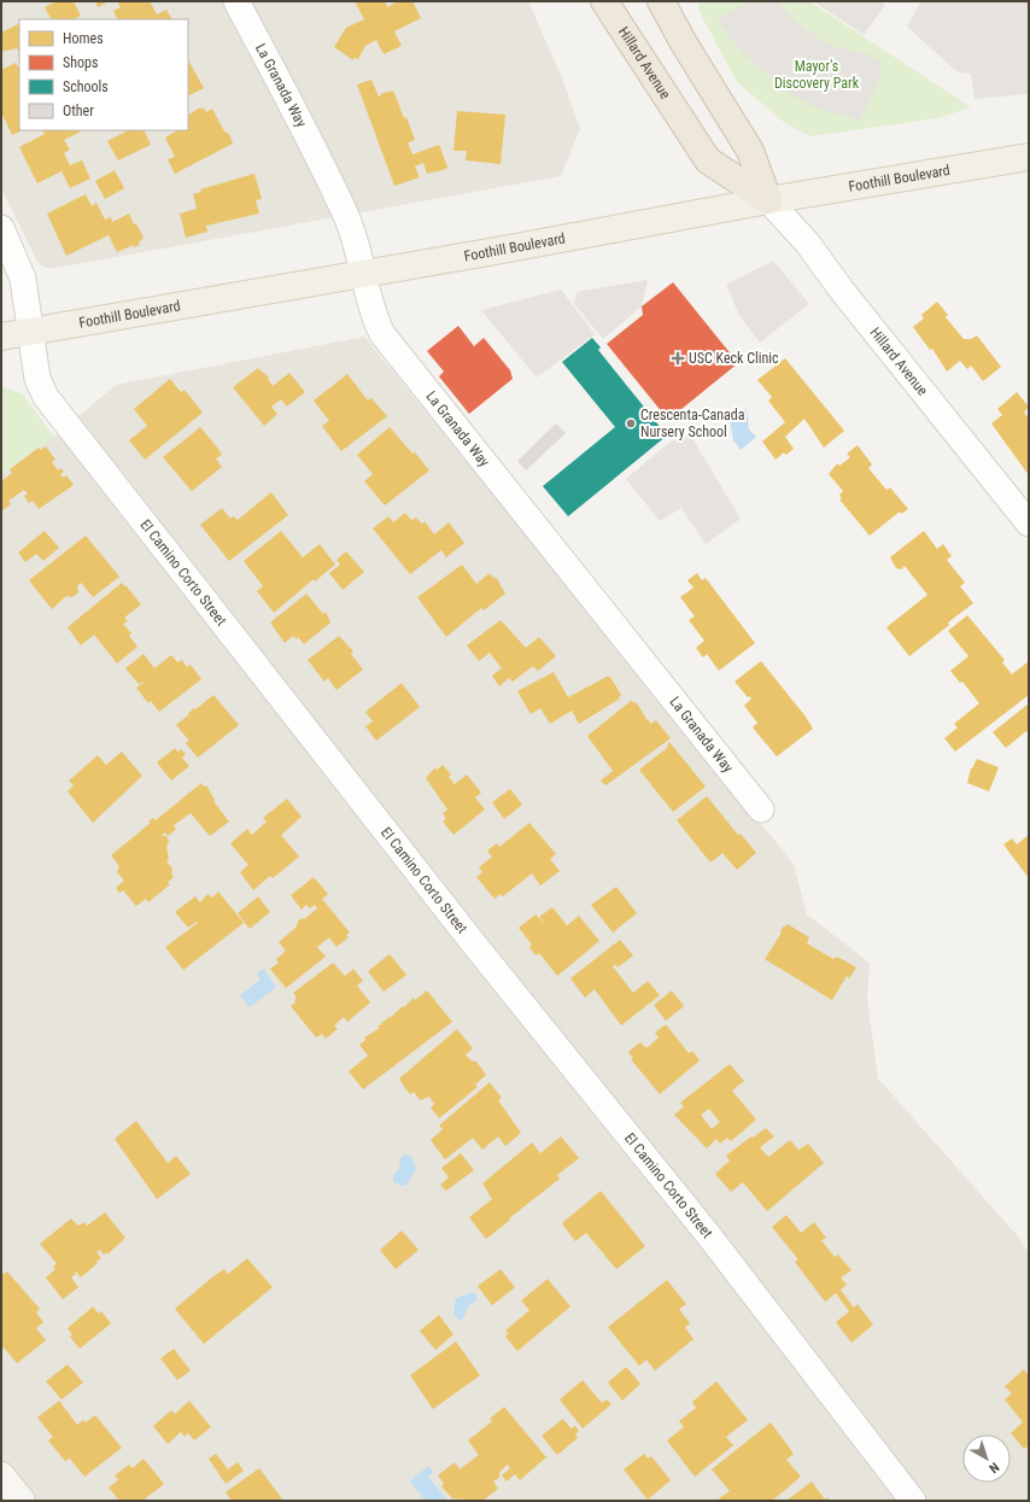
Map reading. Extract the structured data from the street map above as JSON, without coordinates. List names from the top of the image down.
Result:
{
  "streets": {
    "highway": ["Hillard Avenue"],
    "main road": ["Foothill Boulevard"],
    "street": ["La Granada Way", "El Camino Corto Street"]
  },
  "crossings": [
    ["Hillard Avenue", "Foothill Boulevard"],
    ["La Granada Way", "Foothill Boulevard"],
    ["Foothill Boulevard", "El Camino Corto Street"]
  ],
  "parks": ["Mayor's Discovery Park"],
  "places": {
    "health": ["USC Keck Clinic"],
    "other": ["Crescenta-Canada Nursery School"]
  },
  "legend": [
    "Homes",
    "Shops",
    "Schools",
    "Other"
  ],
  "north": "bottom right"
}
